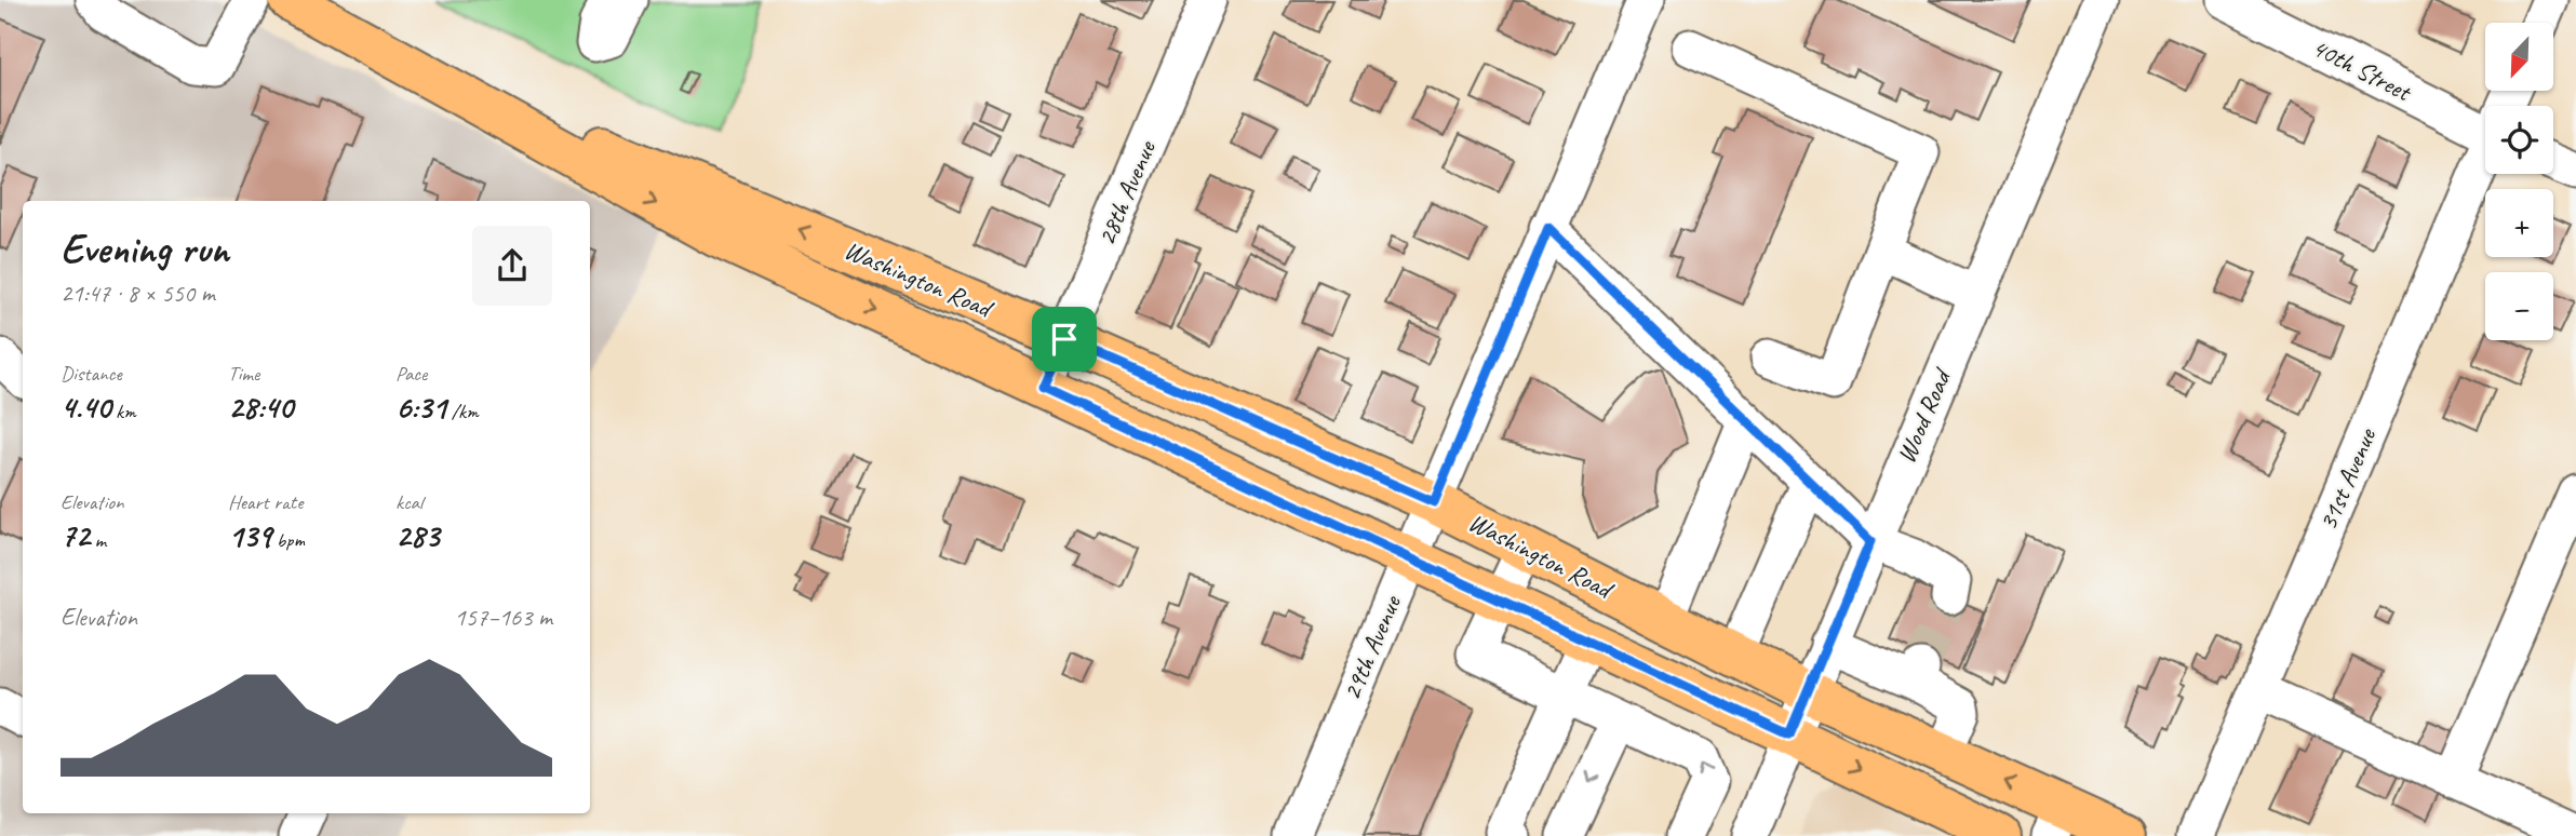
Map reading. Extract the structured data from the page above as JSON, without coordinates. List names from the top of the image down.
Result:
{
  "streets": {
    "main road": ["Washington Road"],
    "street": [
      "40th Street",
      "28th Avenue",
      "Wood Road",
      "31st Avenue",
      "29th Avenue"
    ]
  },
  "crossings": [
    ["28th Avenue", "Washington Road"],
    ["Washington Road", "Wood Road"],
    ["Washington Road", "29th Avenue"]
  ],
  "north": "bottom left",
  "page": {
    "map_buttons": ["+", "−"],
    "heading": ["Evening run", "21:47 · 8 × 550 m"],
    "stats": [
      ["Distance", "4.40 km"],
      ["Time", "28:40"],
      ["Pace", "6:31 /km"],
      ["Elevation", "72 m"],
      ["Heart rate", "139 bpm"],
      ["kcal", "283"]
    ],
    "chart": ["Elevation", "157–163 m"]
  }
}
